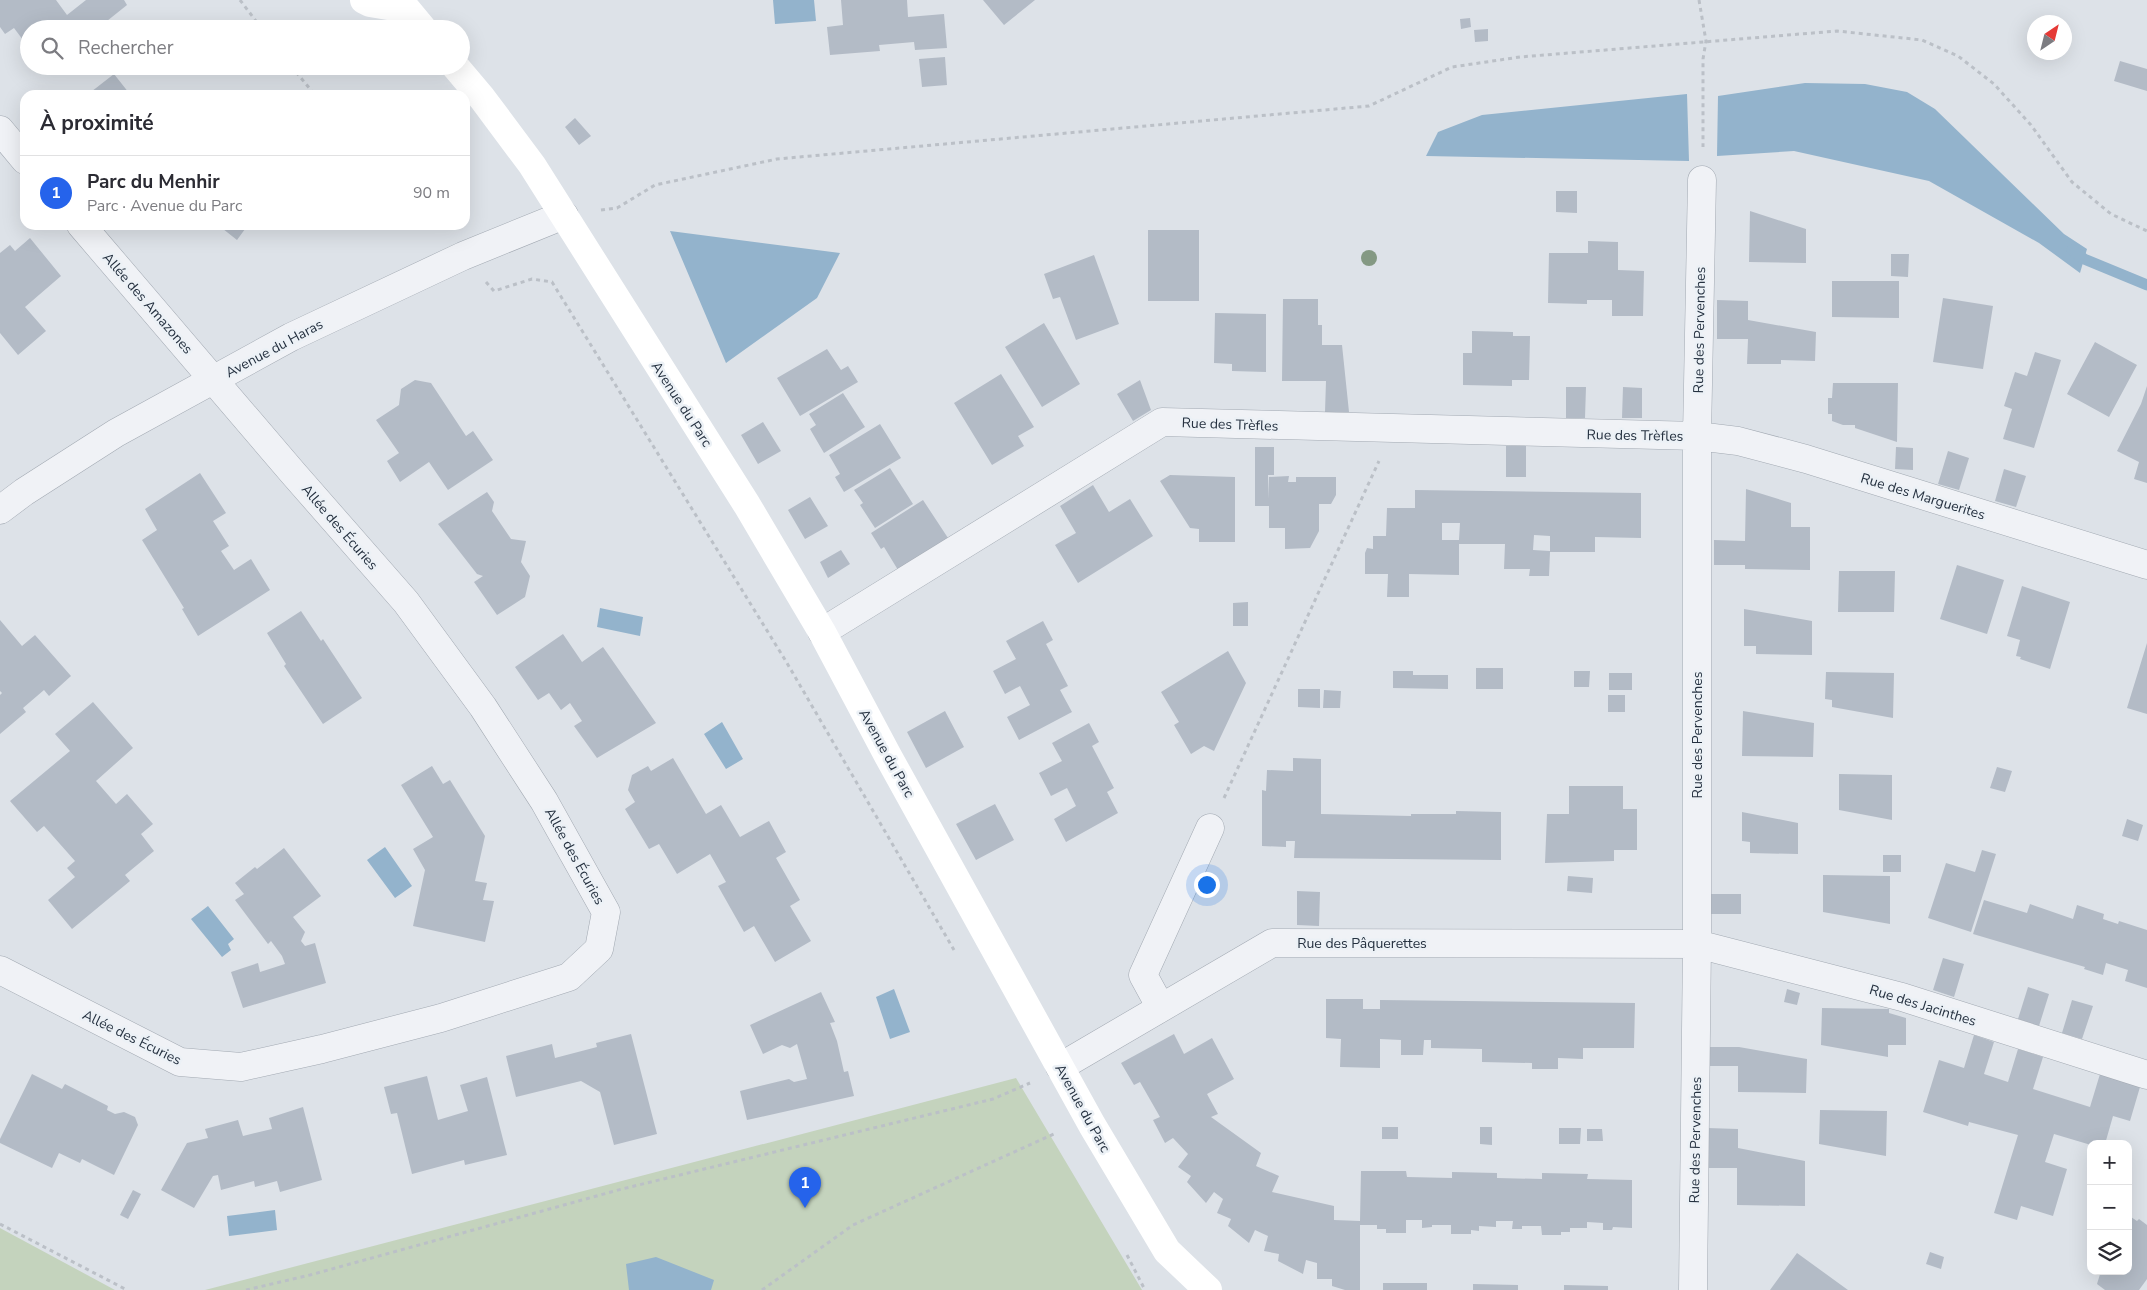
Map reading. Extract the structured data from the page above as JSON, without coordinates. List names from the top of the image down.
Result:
{
  "streets": {
    "street": [
      "Allée des Amazones",
      "Rue des Pervenches",
      "Avenue du Haras",
      "Avenue du Parc",
      "Rue des Trèfles",
      "Rue des Marguerites",
      "Allée des Écuries",
      "Rue des Pâquerettes",
      "Rue des Jacinthes"
    ]
  },
  "crossings": [
    ["Allée des Amazones", "Avenue du Haras"],
    ["Allée des Amazones", "Allée des Écuries"],
    ["Rue des Pervenches", "Rue des Trèfles"],
    ["Rue des Pervenches", "Rue des Marguerites"],
    ["Rue des Pervenches", "Rue des Pâquerettes"],
    ["Rue des Pervenches", "Rue des Jacinthes"],
    ["Avenue du Haras", "Avenue du Parc"],
    ["Avenue du Haras", "Allée des Écuries"],
    ["Avenue du Parc", "Rue des Trèfles"],
    ["Avenue du Parc", "Rue des Pâquerettes"],
    ["Rue des Trèfles", "Rue des Marguerites"],
    ["Rue des Pâquerettes", "Rue des Jacinthes"]
  ],
  "north": "top right",
  "page": {
    "search": "Rechercher",
    "heading": "À proximité",
    "list": [
      {
        "mark": "1",
        "name": "Parc du Menhir",
        "note": "Parc · Avenue du Parc",
        "value": "90 m"
      }
    ],
    "map_buttons": ["+", "−"],
    "pins": "1"
  }
}
